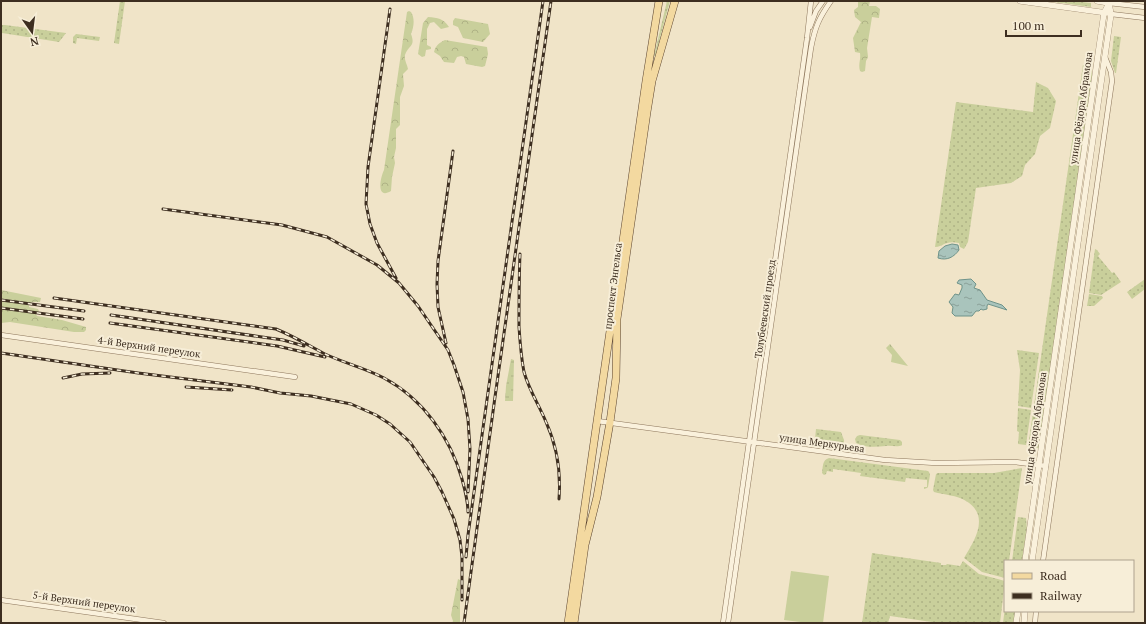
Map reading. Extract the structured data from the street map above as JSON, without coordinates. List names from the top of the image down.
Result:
{
  "streets": {
    "main road": ["проспект Энгельса"],
    "street": [
      "улица Фёдора Абрамова",
      "Толубеевский проезд",
      "4-й Верхний переулок",
      "улица Меркурьева",
      "5-й Верхний переулок"
    ]
  },
  "crossings": [
    ["улица Фёдора Абрамова", "улица Меркурьева"],
    ["проспект Энгельса", "улица Меркурьева"],
    ["Толубеевский проезд", "улица Меркурьева"]
  ],
  "legend": ["Road", "Railway"],
  "scale_bar": "100 m",
  "north": "bottom"
}
